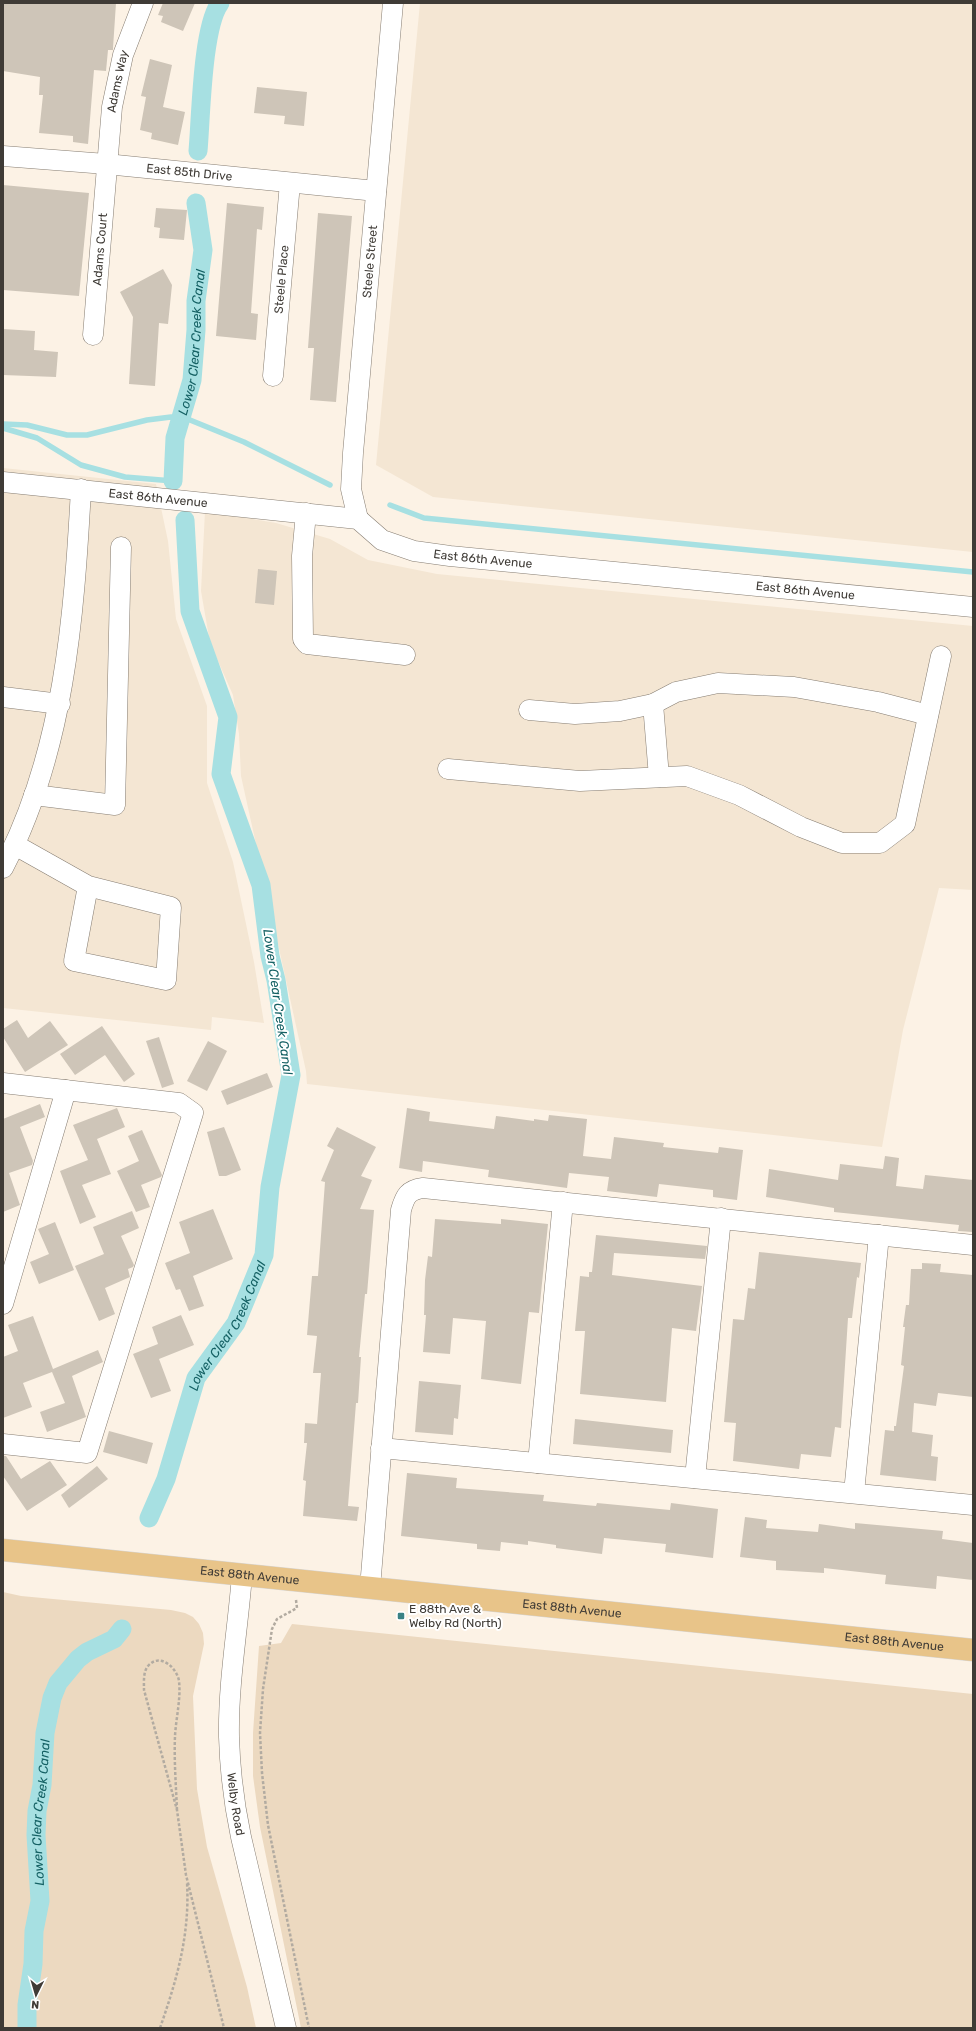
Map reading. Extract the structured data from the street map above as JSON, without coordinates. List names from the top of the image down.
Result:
{
  "streets": {
    "main road": ["East 88th Avenue"],
    "street": [
      "Adams Way",
      "East 85th Drive",
      "Adams Court",
      "Steele Street",
      "Steele Place",
      "East 86th Avenue",
      "Welby Road"
    ]
  },
  "crossings": [
    ["Adams Way", "East 85th Drive"],
    ["Adams Way", "Adams Court"],
    ["East 85th Drive", "Adams Court"],
    ["East 85th Drive", "Steele Street"],
    ["East 85th Drive", "Steele Place"],
    ["Steele Street", "East 86th Avenue"],
    ["East 88th Avenue", "Welby Road"]
  ],
  "water": ["Lower Clear Creek Canal"],
  "places": {
    "transit": ["E 88th Ave & Welby Rd (North)"]
  },
  "north": "bottom"
}
